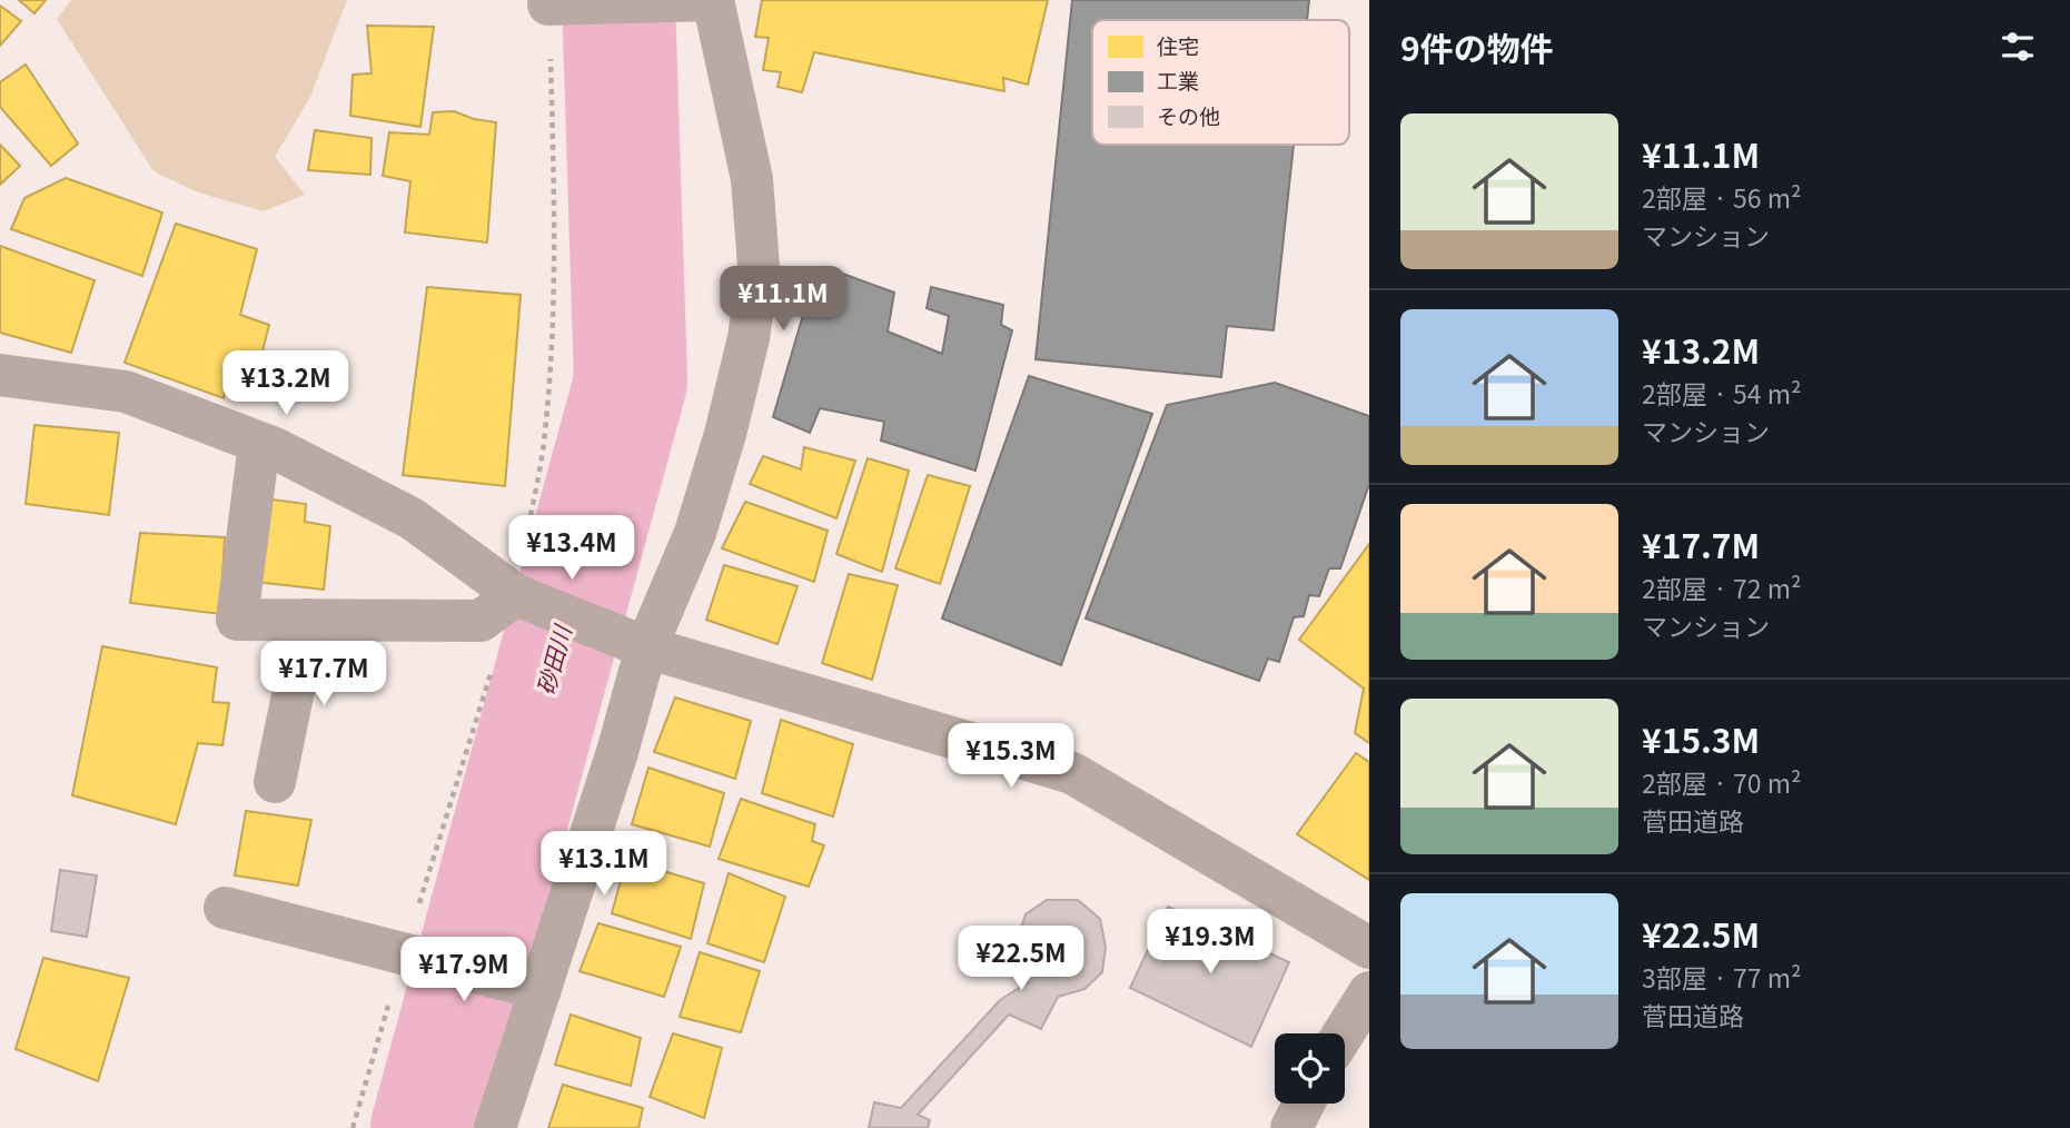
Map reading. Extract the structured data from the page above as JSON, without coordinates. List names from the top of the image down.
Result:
{
  "water": ["砂田川"],
  "legend": ["住宅", "工業", "その他"],
  "page": {
    "heading": "9件の物件",
    "list": [
      {
        "name": "¥11.1M",
        "note": "2部屋 · 56 m² · マンション"
      },
      {
        "name": "¥13.2M",
        "note": "2部屋 · 54 m² · マンション"
      },
      {
        "name": "¥17.7M",
        "note": "2部屋 · 72 m² · マンション"
      },
      {
        "name": "¥15.3M",
        "note": "2部屋 · 70 m² · 菅田道路"
      },
      {
        "name": "¥22.5M",
        "note": "3部屋 · 77 m² · 菅田道路"
      }
    ],
    "price": [
      "¥11.1M",
      "¥13.2M",
      "¥13.4M",
      "¥17.7M",
      "¥15.3M",
      "¥13.1M",
      "¥19.3M",
      "¥22.5M",
      "¥17.9M"
    ]
  }
}
